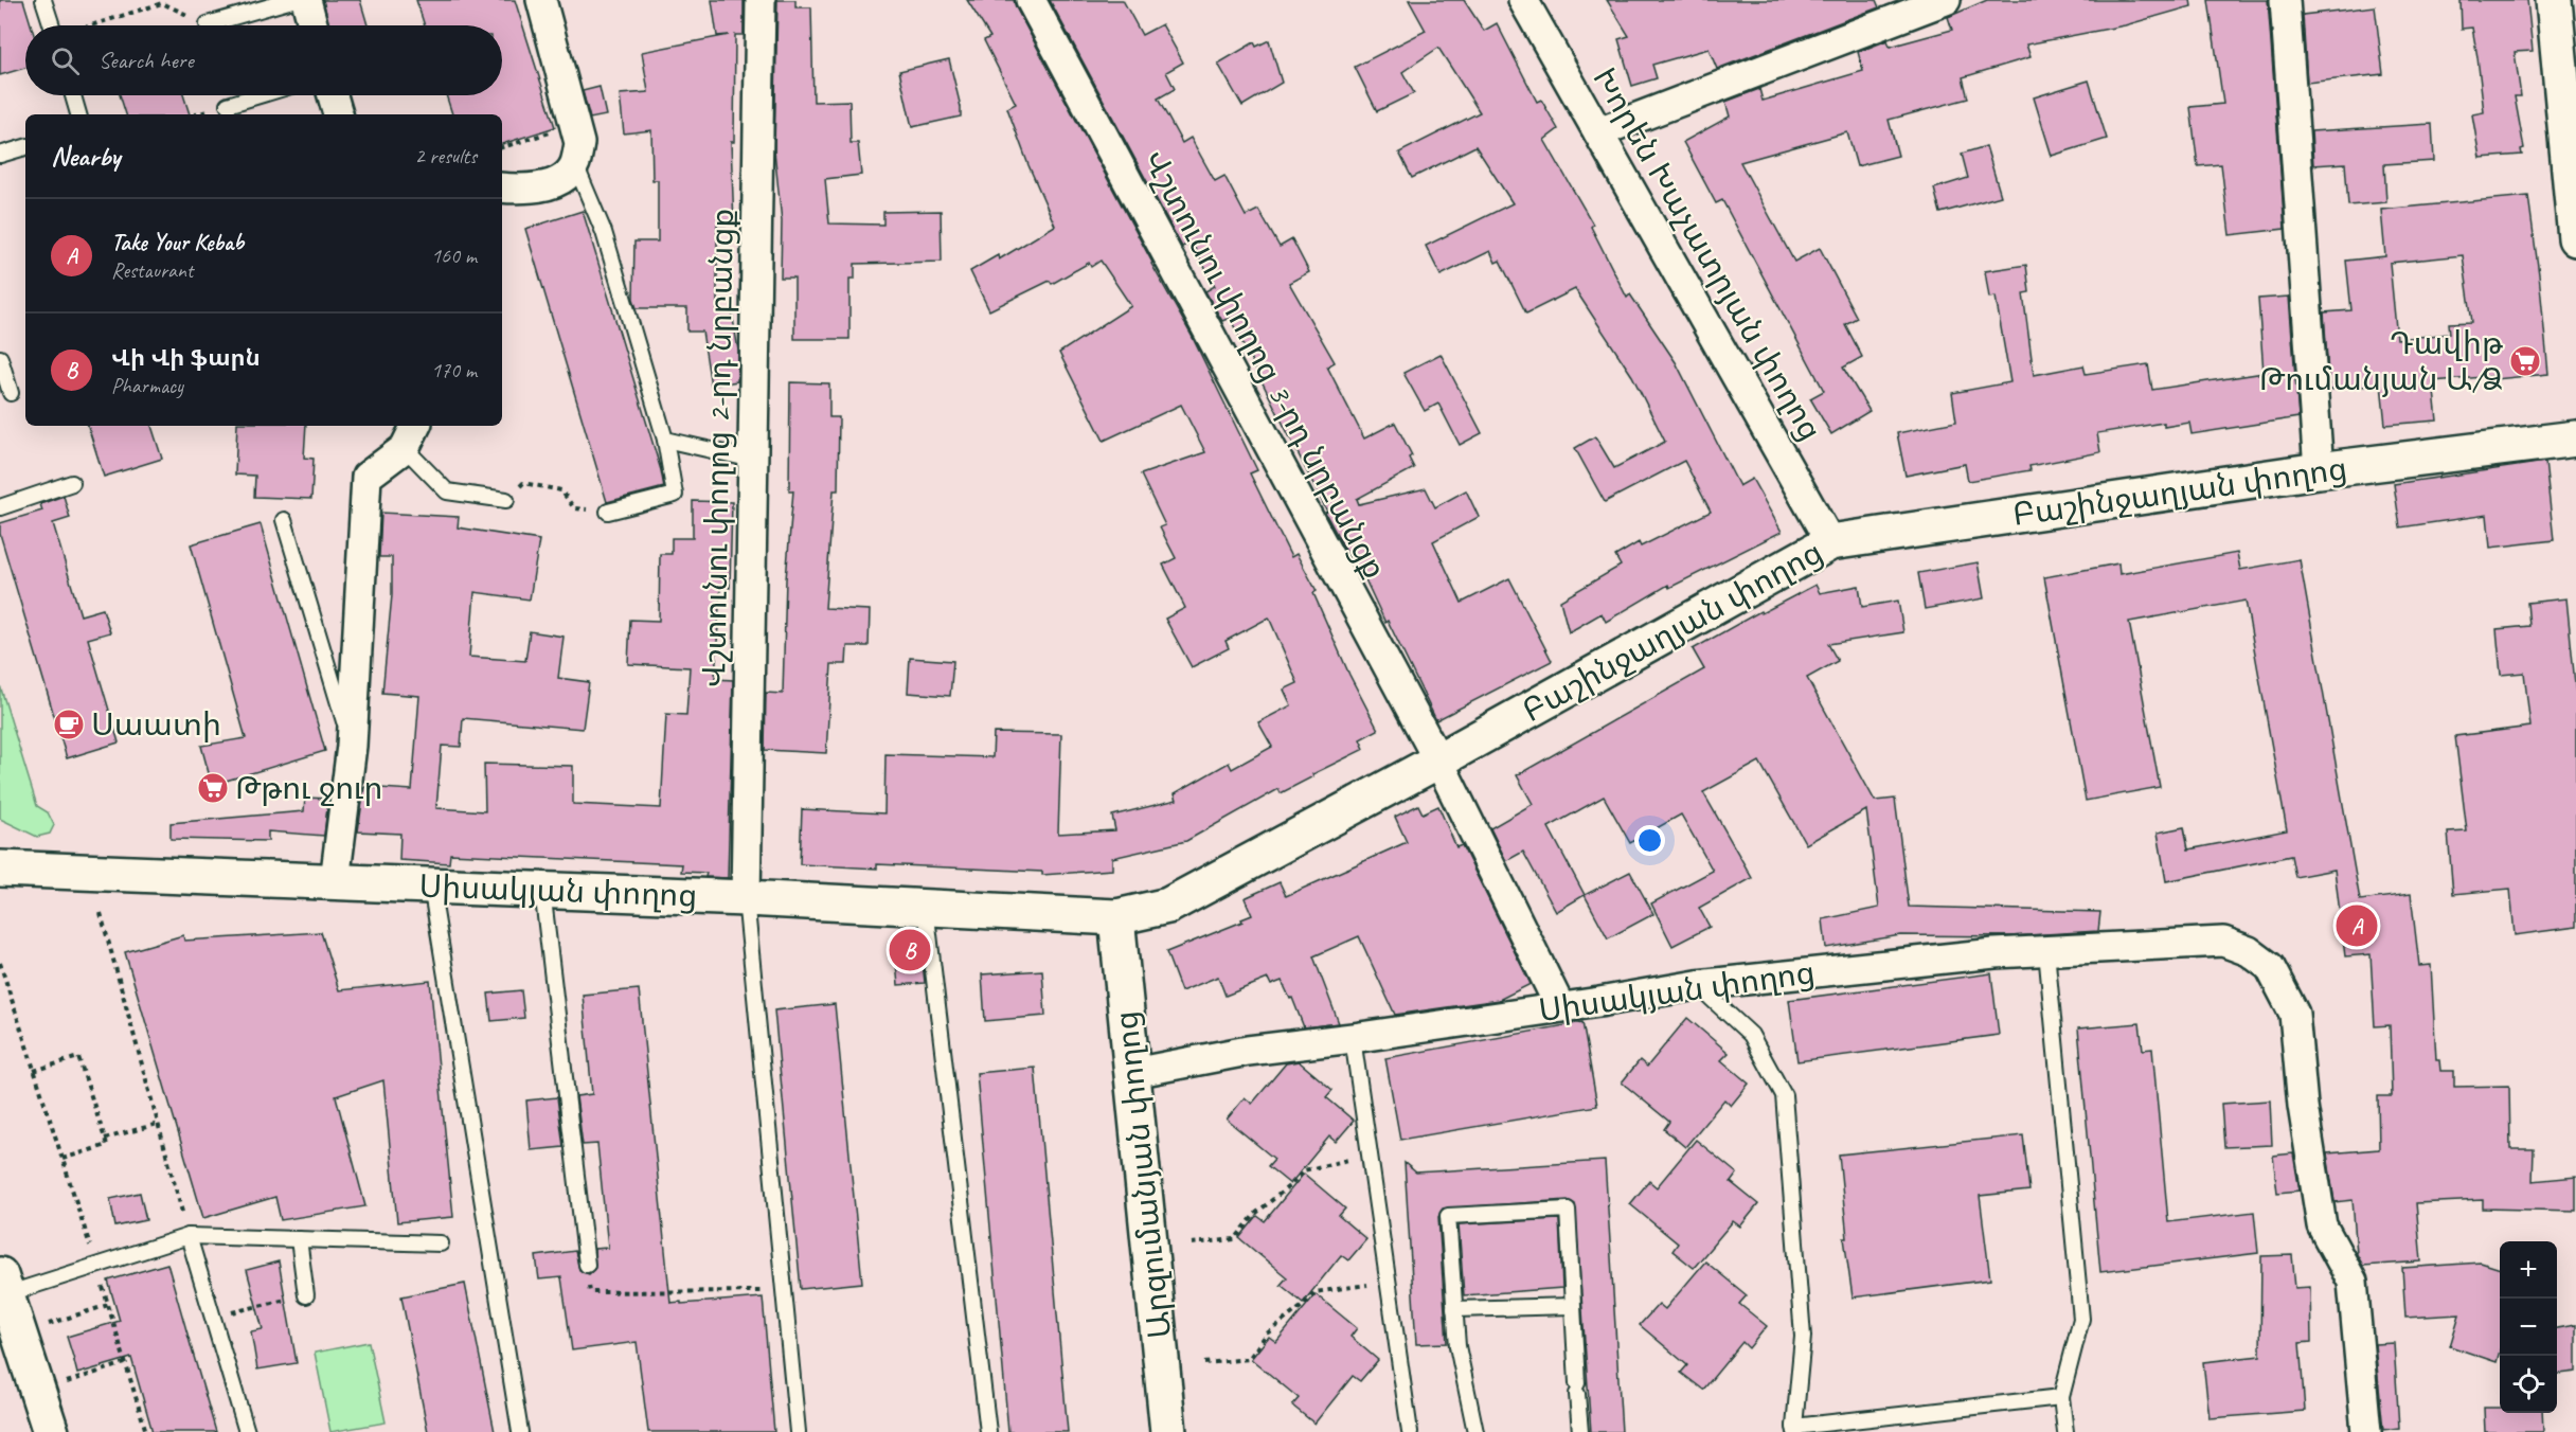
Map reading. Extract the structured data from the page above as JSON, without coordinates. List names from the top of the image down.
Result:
{
  "streets": {
    "main road": ["Բաշինջաղյան փողոց", "Սիսակյան փողոց", "Արզումանյան փողոց"],
    "street": ["Խորեն Խաչատրյան փողոց", "Վշտունու փողոց 3-րդ նրբանցք", "Վշտունու փողոց 2-րդ նրբանցք"]
  },
  "crossings": [
    ["Խորեն Խաչատրյան փողոց", "Բաշինջաղյան փողոց"],
    ["Վշտունու փողոց 3-րդ նրբանցք", "Բաշինջաղյան փողոց"],
    ["Վշտունու փողոց 3-րդ նրբանցք", "Սիսակյան փողոց"],
    ["Վշտունու փողոց 2-րդ նրբանցք", "Սիսակյան փողոց"],
    ["Բաշինջաղյան փողոց", "Սիսակյան փողոց"],
    ["Բաշինջաղյան փողոց", "Արզումանյան փողոց"],
    ["Սիսակյան փողոց", "Արզումանյան փողոց"]
  ],
  "places": {
    "supermarket": ["Դավիթ Թումանյան Ա/Ձ", "Թթու ջուր"],
    "cafe": ["Սաատի"]
  },
  "page": {
    "search": "Search here",
    "heading": ["Nearby", "2 results"],
    "list": [
      {
        "mark": "A",
        "name": "Take Your Kebab",
        "note": "Restaurant",
        "value": "160 m"
      },
      {
        "mark": "B",
        "name": "Վի Վի ֆարն",
        "note": "Pharmacy",
        "value": "170 m"
      }
    ],
    "pins": ["A", "B"],
    "map_buttons": ["+", "−"]
  }
}
